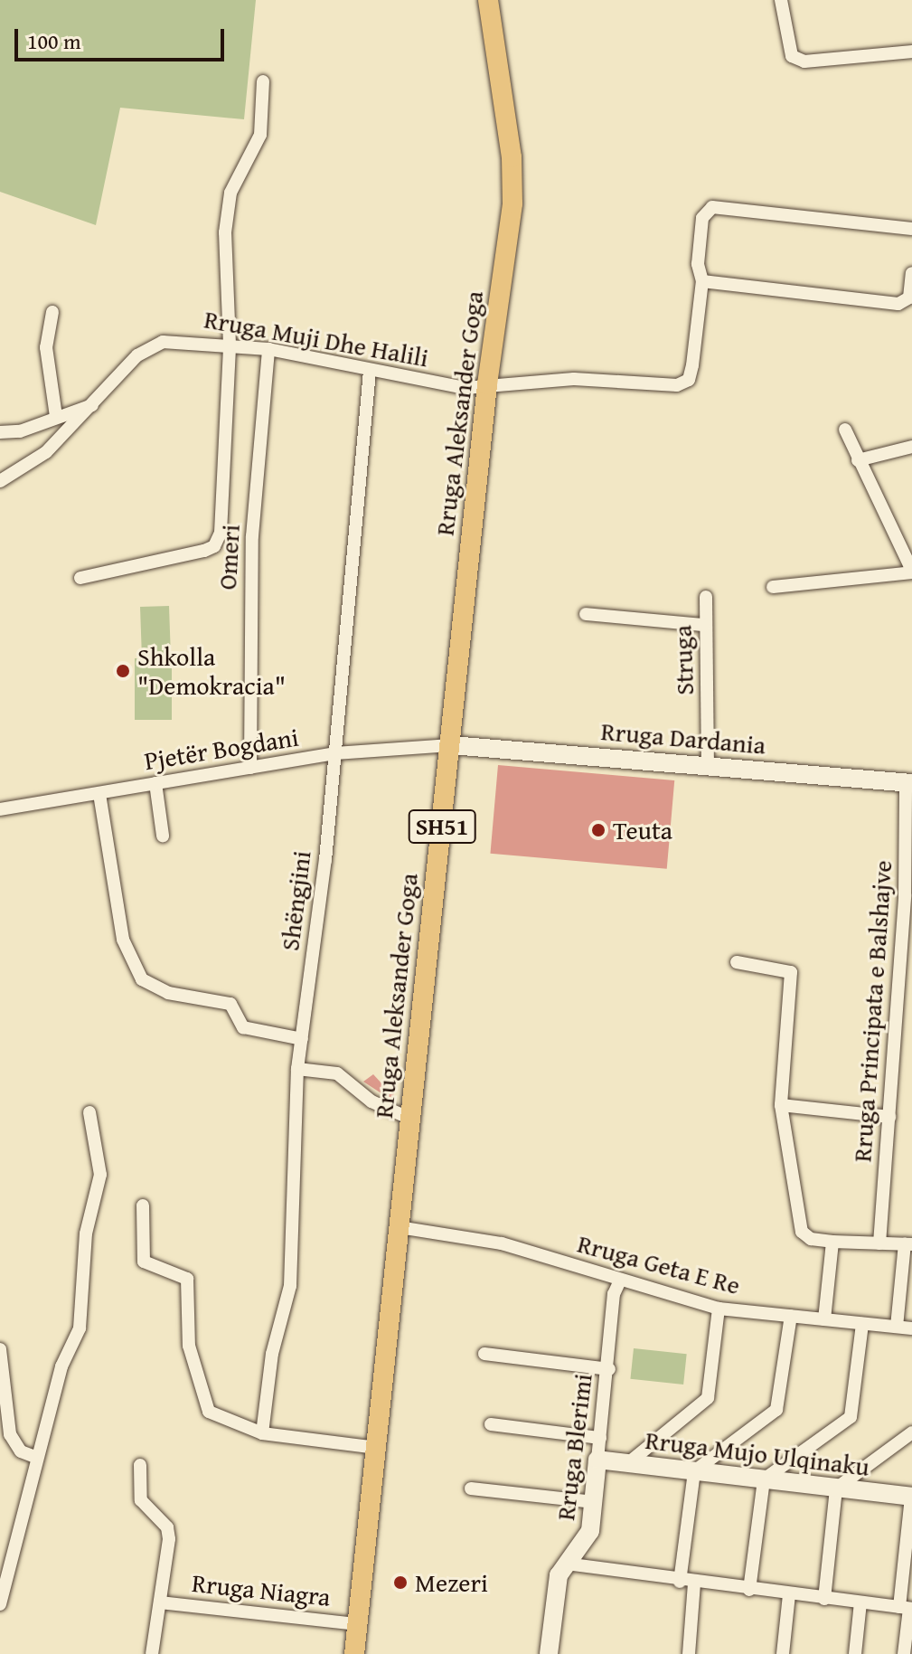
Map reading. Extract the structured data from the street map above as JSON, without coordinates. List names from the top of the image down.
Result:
{
  "streets": {
    "main road": ["Rruga Aleksander Goga", "SH51"],
    "street": [
      "Rruga Muji Dhe Halili",
      "Omeri",
      "Struga",
      "Rruga Dardania",
      "Pjetër Bogdani",
      "Shëngjini",
      "Rruga Principata e Balshajve",
      "Rruga Geta E Re",
      "Rruga Blerimi",
      "Rruga Mujo Ulqinaku",
      "Rruga Niagra"
    ]
  },
  "crossings": [
    ["Rruga Muji Dhe Halili", "Rruga Aleksander Goga"],
    ["Rruga Muji Dhe Halili", "Omeri"],
    ["Rruga Muji Dhe Halili", "Shëngjini"],
    ["Rruga Aleksander Goga", "Rruga Dardania"],
    ["Rruga Aleksander Goga", "Pjetër Bogdani"],
    ["Rruga Aleksander Goga", "Rruga Geta E Re"],
    ["Rruga Aleksander Goga", "Rruga Niagra"],
    ["Omeri", "Pjetër Bogdani"],
    ["Struga", "Rruga Dardania"],
    ["Rruga Dardania", "Pjetër Bogdani"],
    ["Rruga Dardania", "Rruga Principata e Balshajve"],
    ["Pjetër Bogdani", "Shëngjini"],
    ["Rruga Geta E Re", "Rruga Blerimi"],
    ["Rruga Blerimi", "Rruga Mujo Ulqinaku"]
  ],
  "places": ["Shkolla \"Demokracia\"", "Teuta", "Mezeri"],
  "scale_bar": "100 m"
}
